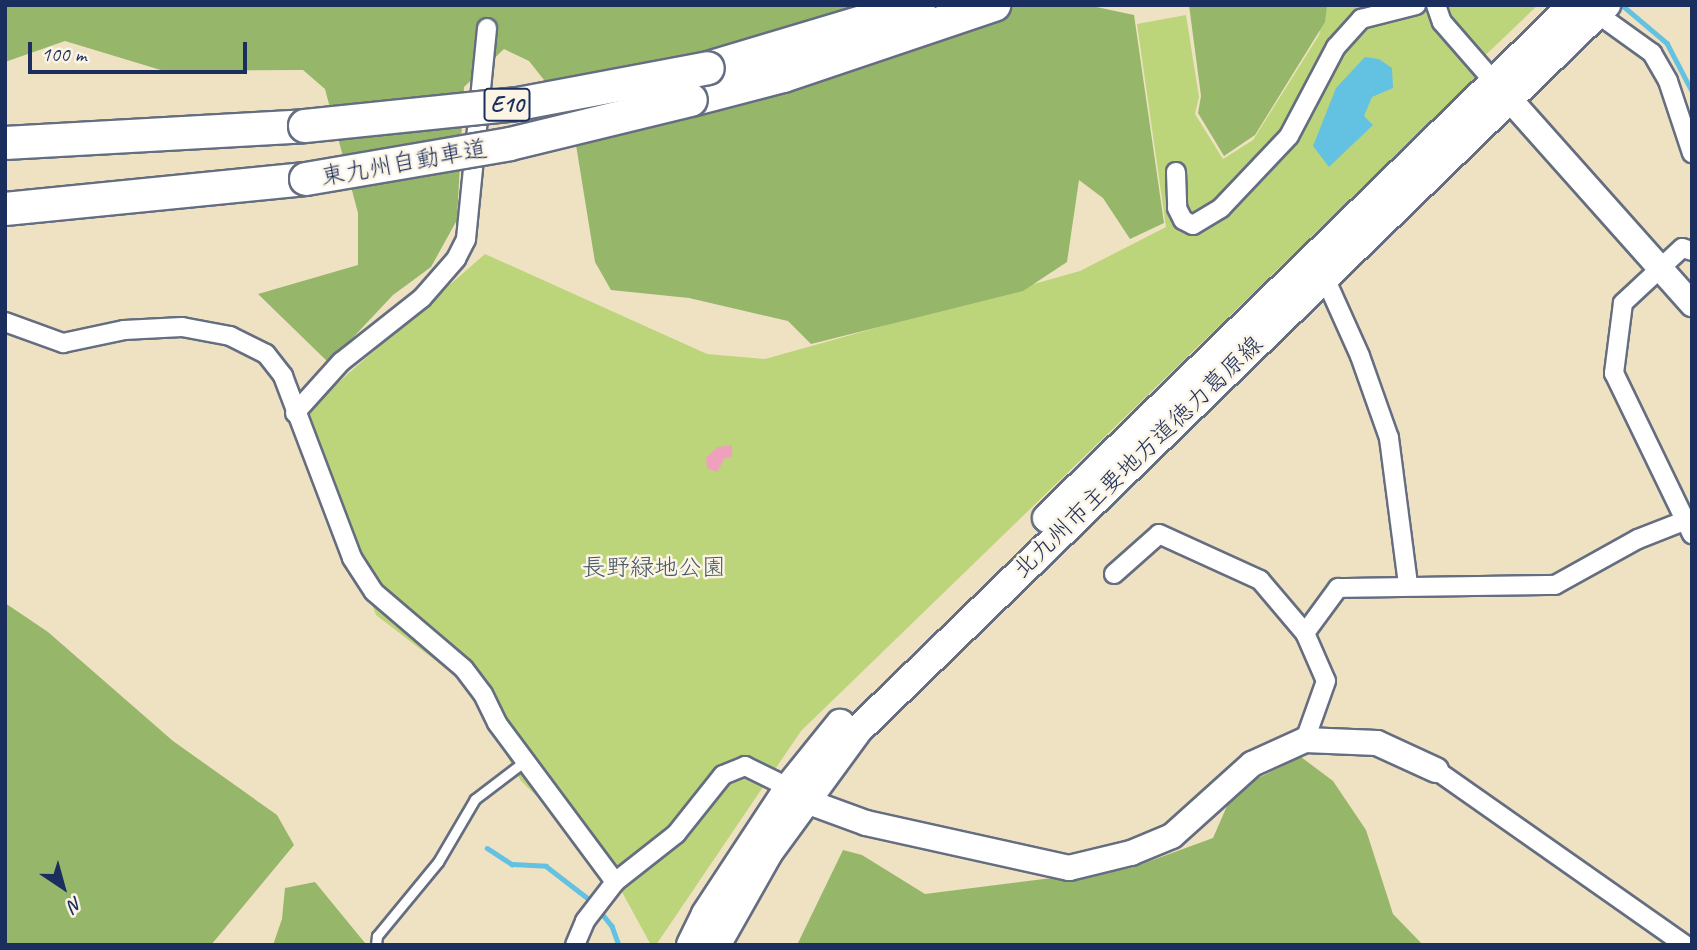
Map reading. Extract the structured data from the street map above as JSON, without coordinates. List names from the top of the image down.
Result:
{
  "streets": {
    "highway": ["E10", "東九州自動車道"],
    "main road": ["北九州市主要地方道徳力葛原線"]
  },
  "parks": ["長野緑地公園"],
  "scale_bar": "100 m",
  "north": "bottom right"
}
